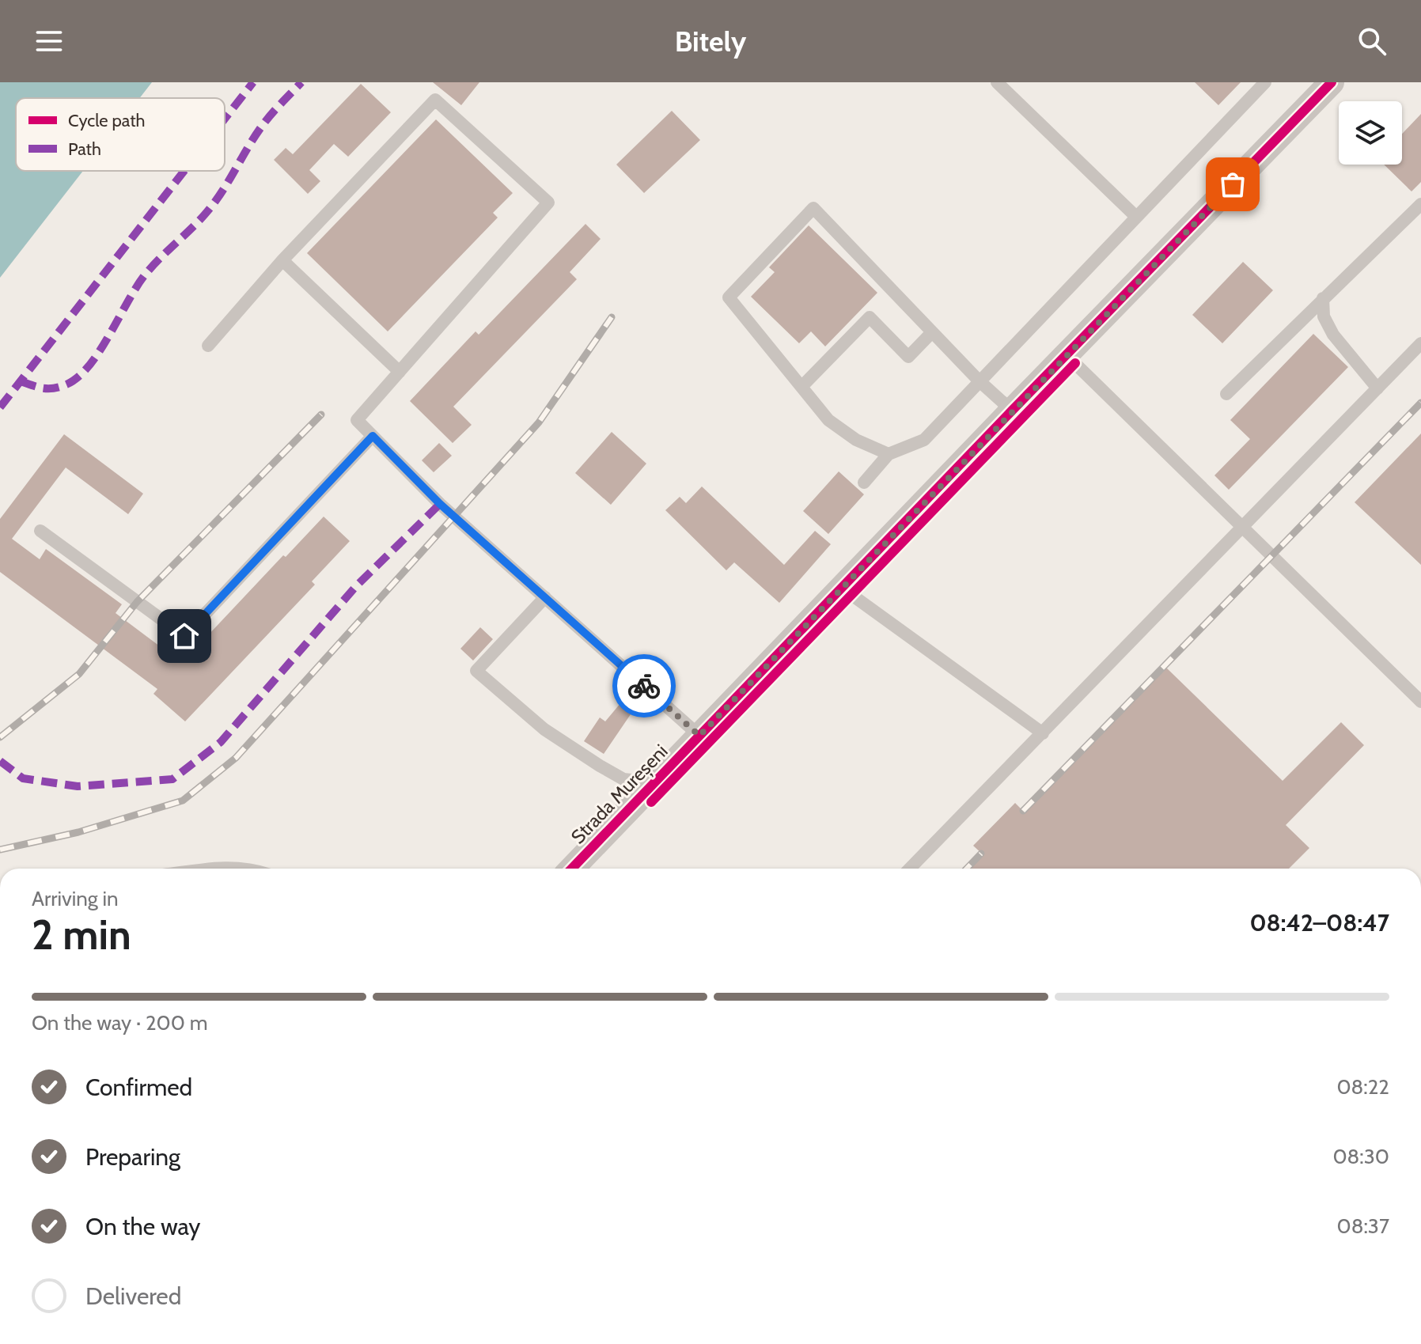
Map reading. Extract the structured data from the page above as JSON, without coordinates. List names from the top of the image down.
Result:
{
  "streets": {
    "street": ["Strada Mureșeni"]
  },
  "legend": ["Cycle path", "Path"],
  "page": {
    "header": "Bitely",
    "heading": ["2 min", "Arriving in", "08:42–08:47"],
    "bar": "On the way · 200 m",
    "list": [
      ["Confirmed", "08:22"],
      ["Preparing", "08:30"],
      ["On the way", "08:37"],
      "Delivered"
    ]
  }
}
